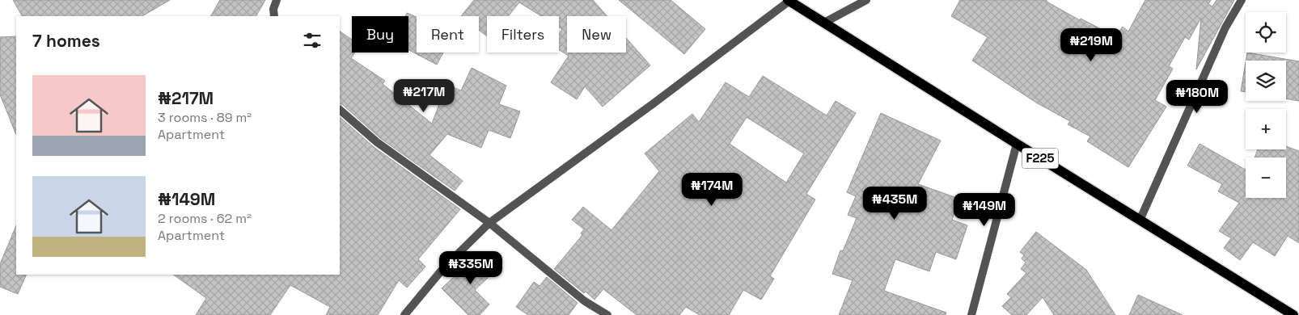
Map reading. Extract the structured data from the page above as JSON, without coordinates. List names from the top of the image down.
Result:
{
  "streets": {
    "main road": ["F225"]
  },
  "page": {
    "map_buttons": ["+", "−"],
    "chip": [
      "Buy",
      "Rent",
      "Filters",
      "New"
    ],
    "heading": "7 homes",
    "price": [
      "₦219M",
      "₦217M",
      "₦180M",
      "₦174M",
      "₦435M",
      "₦149M",
      "₦335M"
    ],
    "list": [
      {
        "name": "₦217M",
        "note": "3 rooms · 89 m² · Apartment"
      },
      {
        "name": "₦149M",
        "note": "2 rooms · 62 m² · Apartment"
      }
    ]
  }
}
